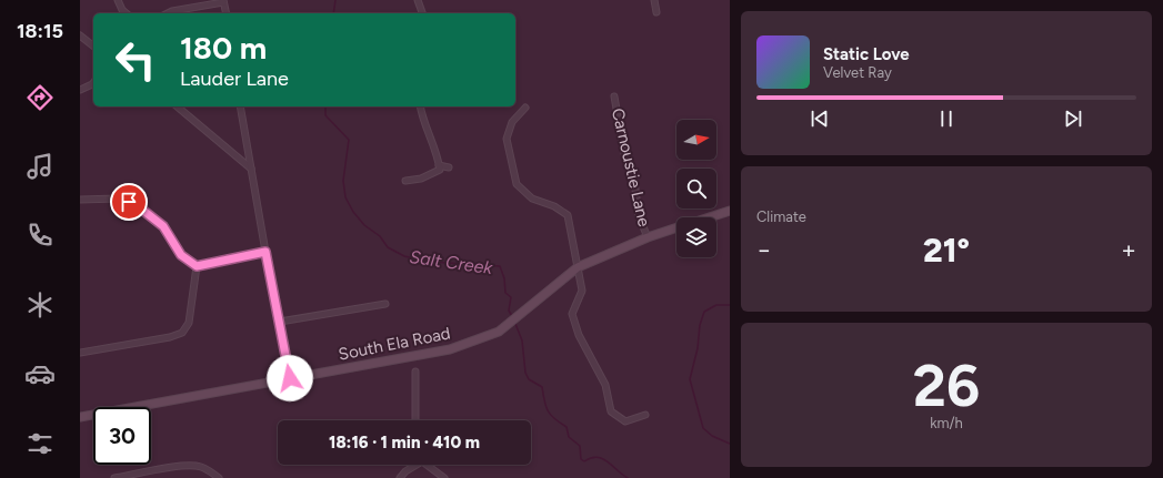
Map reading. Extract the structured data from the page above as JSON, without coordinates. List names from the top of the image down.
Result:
{
  "streets": {
    "main road": ["South Ela Road"],
    "street": ["Carnoustie Lane"]
  },
  "crossings": [
    ["Carnoustie Lane", "South Ela Road"]
  ],
  "water": ["Salt Creek"],
  "north": "right",
  "page": {
    "tabs": "18:15",
    "turn": ["180 m", "Lauder Lane"],
    "song": ["Static Love", "Velvet Ray"],
    "tile": [
      "Climate",
      ["26", "km/h"]
    ],
    "heat": ["−", "21°", "+"],
    "limit": "30",
    "trip": "18:16 · 1 min · 410 m"
  }
}
